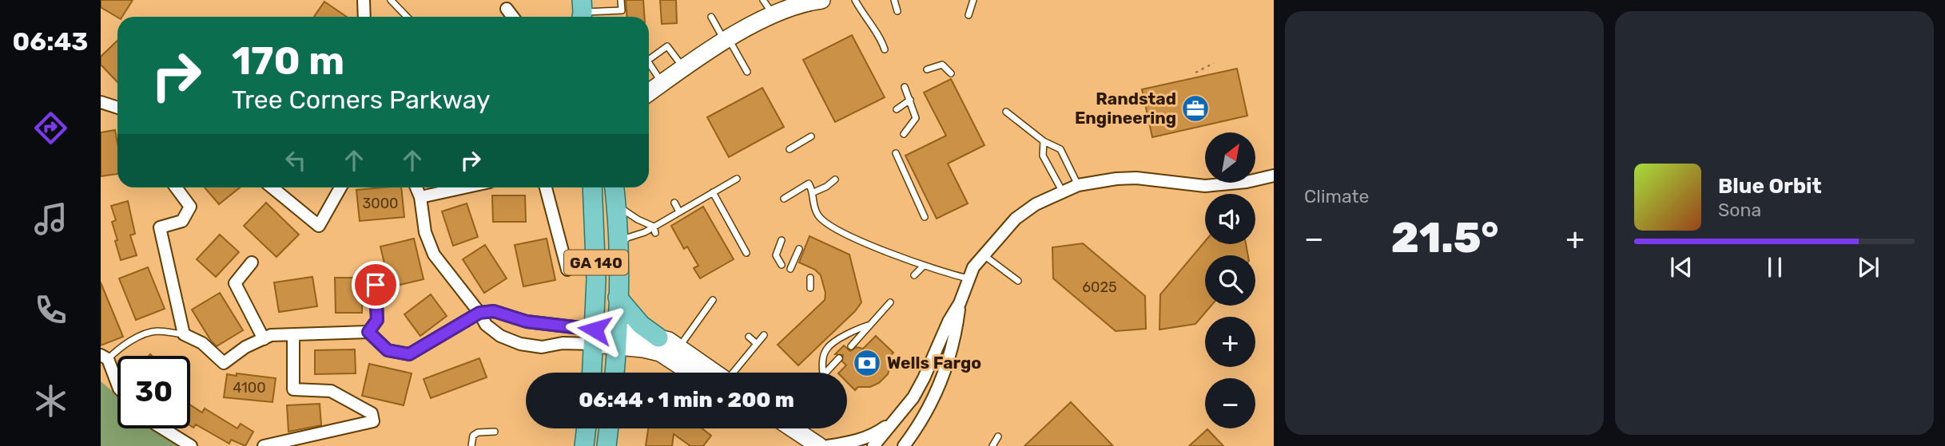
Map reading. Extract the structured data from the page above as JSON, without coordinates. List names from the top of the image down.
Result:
{
  "streets": {
    "main road": ["GA 140"]
  },
  "places": {
    "office": ["Randstad Engineering"],
    "bank": ["Wells Fargo"]
  },
  "house_numbers": ["3000", "6025", "4100"],
  "north": "top right",
  "page": {
    "tabs": "06:43",
    "tile": "Climate",
    "turn": ["170 m", "Tree Corners Parkway"],
    "map_buttons": ["+", "−"],
    "song": ["Blue Orbit", "Sona"],
    "heat": ["−", "21.5°", "+"],
    "limit": "30",
    "trip": "06:44 · 1 min · 200 m"
  }
}
